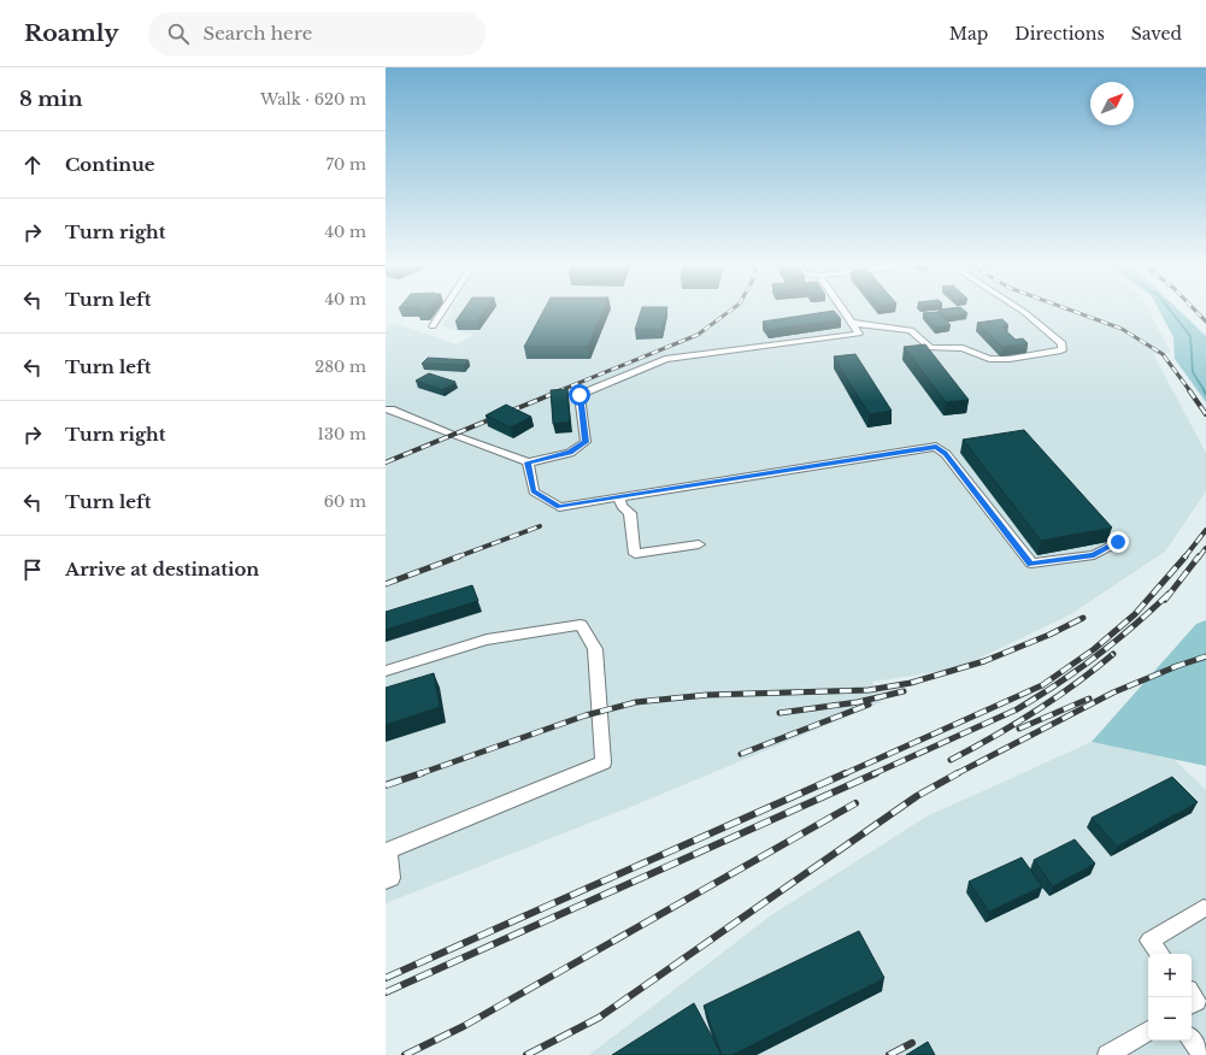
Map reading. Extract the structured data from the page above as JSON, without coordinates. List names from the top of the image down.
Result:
{
  "north": "top right",
  "page": {
    "header": "Roamly",
    "search": "Search here",
    "nav": ["Map", "Directions", "Saved"],
    "heading": ["8 min", "Walk · 620 m"],
    "list": [
      ["Continue", "70 m"],
      ["Turn right", "40 m"],
      ["Turn left", "40 m"],
      ["Turn left", "280 m"],
      ["Turn right", "130 m"],
      ["Turn left", "60 m"],
      "Arrive at destination"
    ],
    "map_buttons": ["+", "−"]
  }
}
